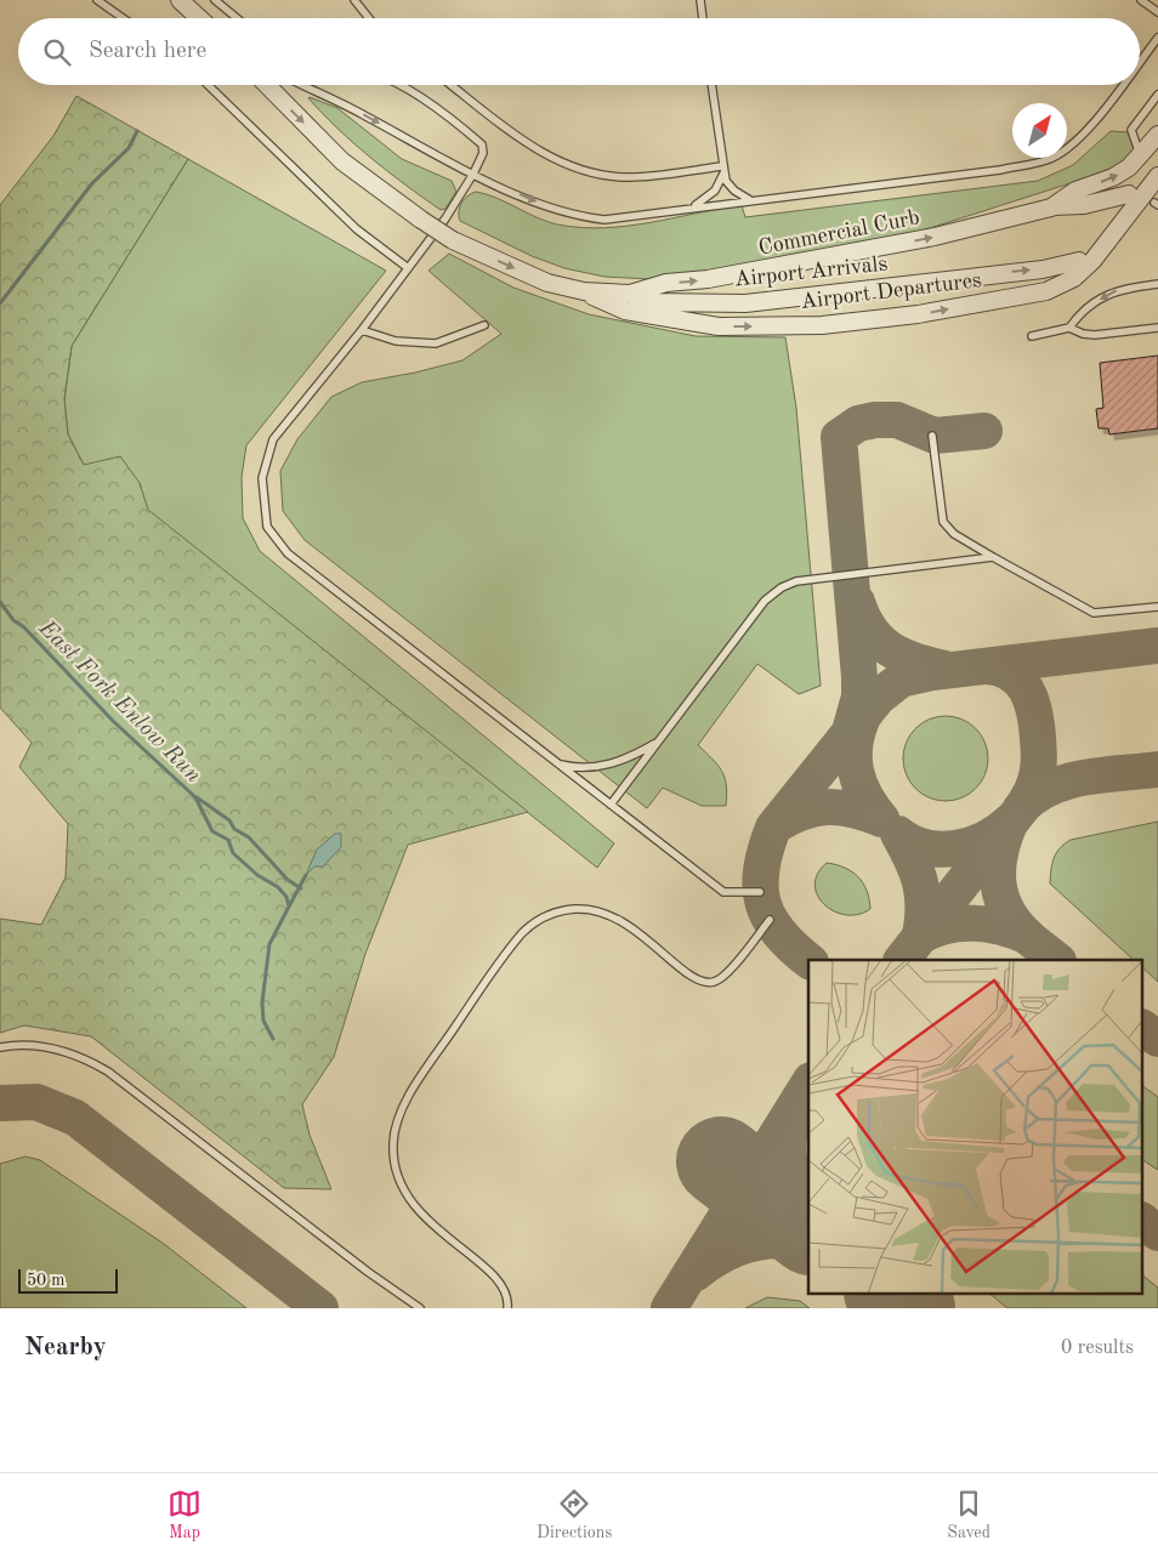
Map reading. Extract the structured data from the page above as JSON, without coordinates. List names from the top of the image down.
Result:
{
  "streets": {
    "street": ["Commercial Curb", "Airport Arrivals", "Airport Departures"]
  },
  "crossings": [
    ["Commercial Curb", "Airport Arrivals"],
    ["Airport Arrivals", "Airport Departures"]
  ],
  "one_way": ["Commercial Curb", "Airport Arrivals", "Airport Departures"],
  "water": ["East Fork Enlow Run"],
  "scale_bar": "50 m",
  "north": "top right",
  "page": {
    "search": "Search here",
    "scale": "50 m",
    "heading": ["Nearby", "0 results"],
    "nav": ["Map", "Directions", "Saved"]
  }
}
